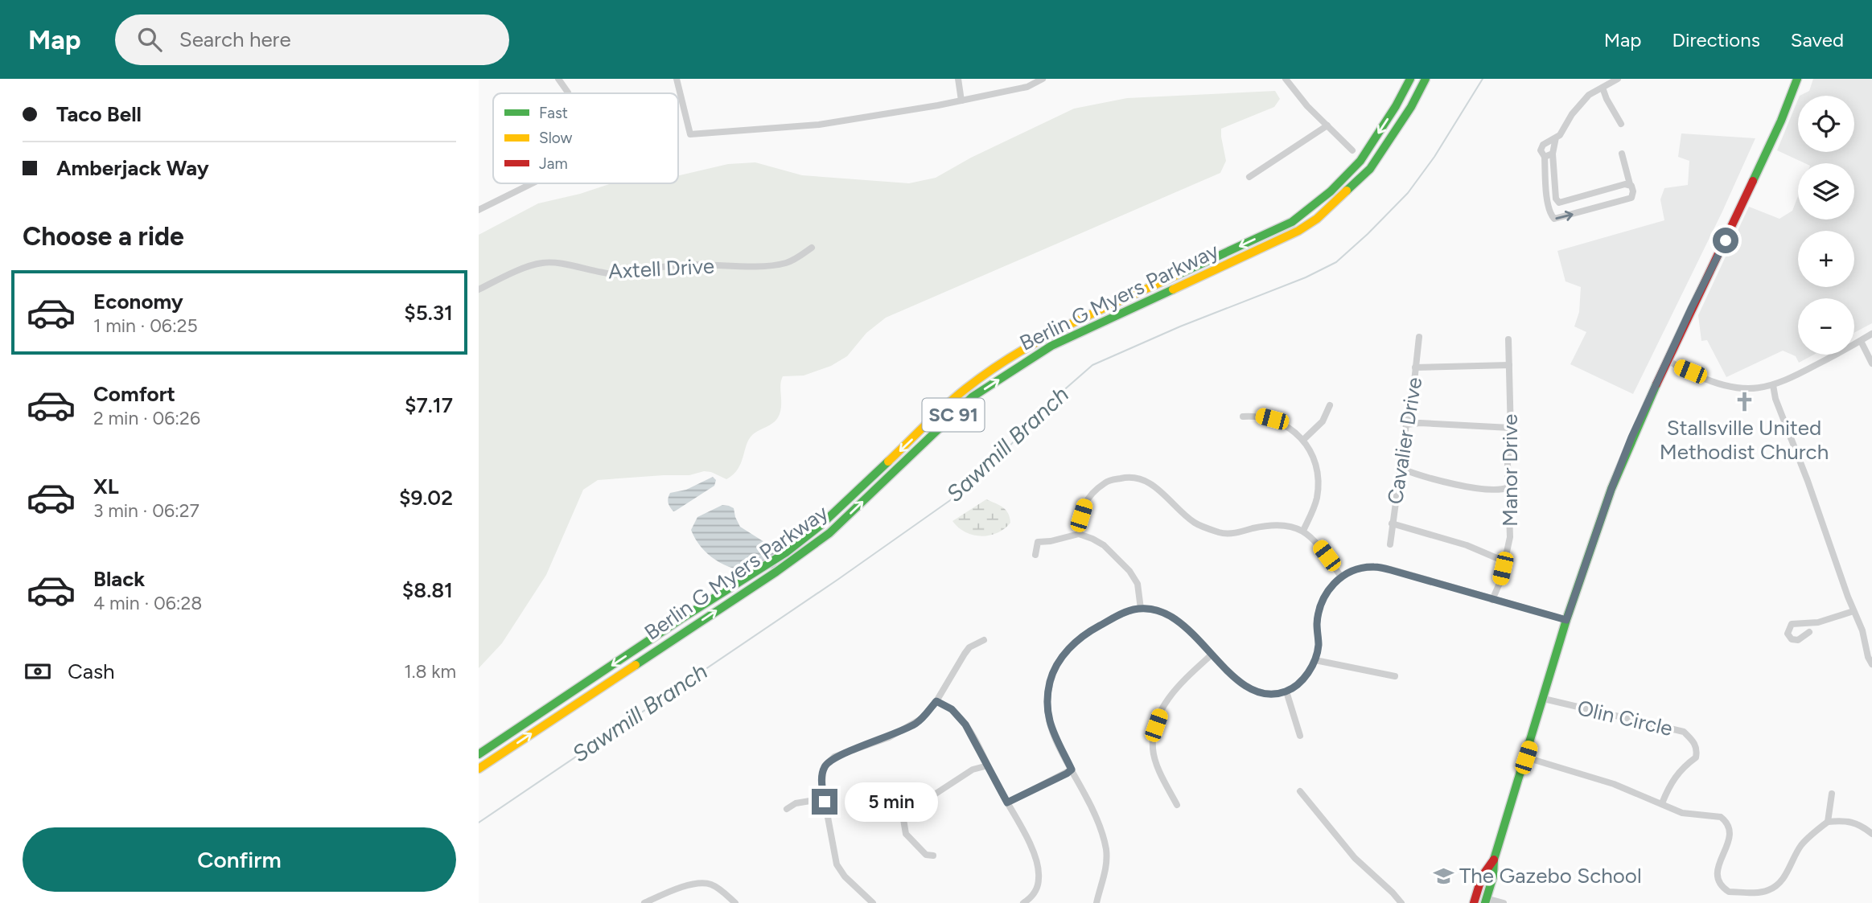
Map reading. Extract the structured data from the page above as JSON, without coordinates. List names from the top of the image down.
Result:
{
  "streets": {
    "main road": ["Berlin G Myers Parkway", "SC 91"],
    "street": [
      "Axtell Drive",
      "Cavalier Drive",
      "Manor Drive",
      "Olin Circle"
    ]
  },
  "water": ["Sawmill Branch"],
  "places": {
    "church": ["Stallsville United Methodist Church"],
    "school or university": ["The Gazebo School"]
  },
  "legend": ["Fast", "Slow", "Jam"],
  "page": {
    "header": "Map",
    "search": "Search here",
    "nav": ["Map", "Directions", "Saved"],
    "banner": ["Taco Bell", "Amberjack Way"],
    "map_buttons": ["+", "−"],
    "heading": "Choose a ride",
    "list": [
      {
        "name": "Economy",
        "note": "1 min · 06:25",
        "value": "$5.31"
      },
      {
        "name": "Comfort",
        "note": "2 min · 06:26",
        "value": "$7.17"
      },
      {
        "name": "XL",
        "note": "3 min · 06:27",
        "value": "$9.02"
      },
      {
        "name": "Black",
        "note": "4 min · 06:28",
        "value": "$8.81"
      }
    ],
    "pay": ["Cash", "1.8 km"],
    "bubble": "5 min",
    "buttons": "Confirm"
  }
}
